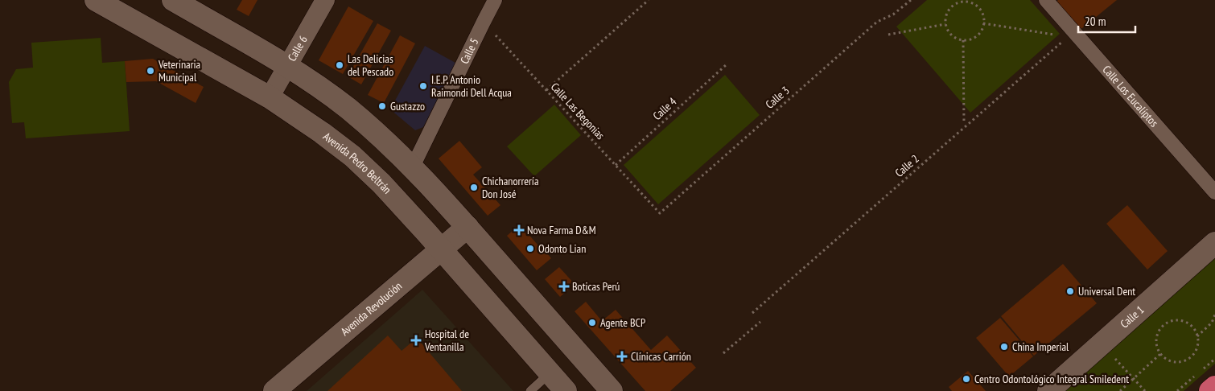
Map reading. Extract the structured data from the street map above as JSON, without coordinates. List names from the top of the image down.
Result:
{
  "streets": {
    "main road": ["Avenida Pedro Beltrán", "Avenida Revolución", "Calle 1"],
    "street": ["Calle 6", "Calle 5", "Calle Los Eucalíptos"],
    "path": [
      "Calle 3",
      "Calle 4",
      "Calle Las Begonias",
      "Calle 2"
    ]
  },
  "crossings": [
    ["Calle 6", "Avenida Pedro Beltrán"],
    ["Calle 5", "Calle Las Begonias"],
    ["Calle Los Eucalíptos", "Calle 2"],
    ["Calle 3", "Calle Las Begonias"],
    ["Calle 4", "Calle Las Begonias"],
    ["Avenida Pedro Beltrán", "Avenida Revolución"]
  ],
  "places": {
    "other": [
      "Las Delicias del Pescado",
      "Veterinaria Municipal",
      "I.E.P. Antonio Raimondi Dell Acqua",
      "Gustazzo",
      "Chichanorrería Don José",
      "Odonto Lian",
      "Universal Dent",
      "Agente BCP",
      "China Imperial",
      "Centro Odontológico Integral Smiledent"
    ],
    "health": [
      "Nova Farma D&M",
      "Boticas Perú",
      "Hospital de Ventanilla",
      "Clínicas Carrión"
    ]
  },
  "scale_bar": "20 m"
}
